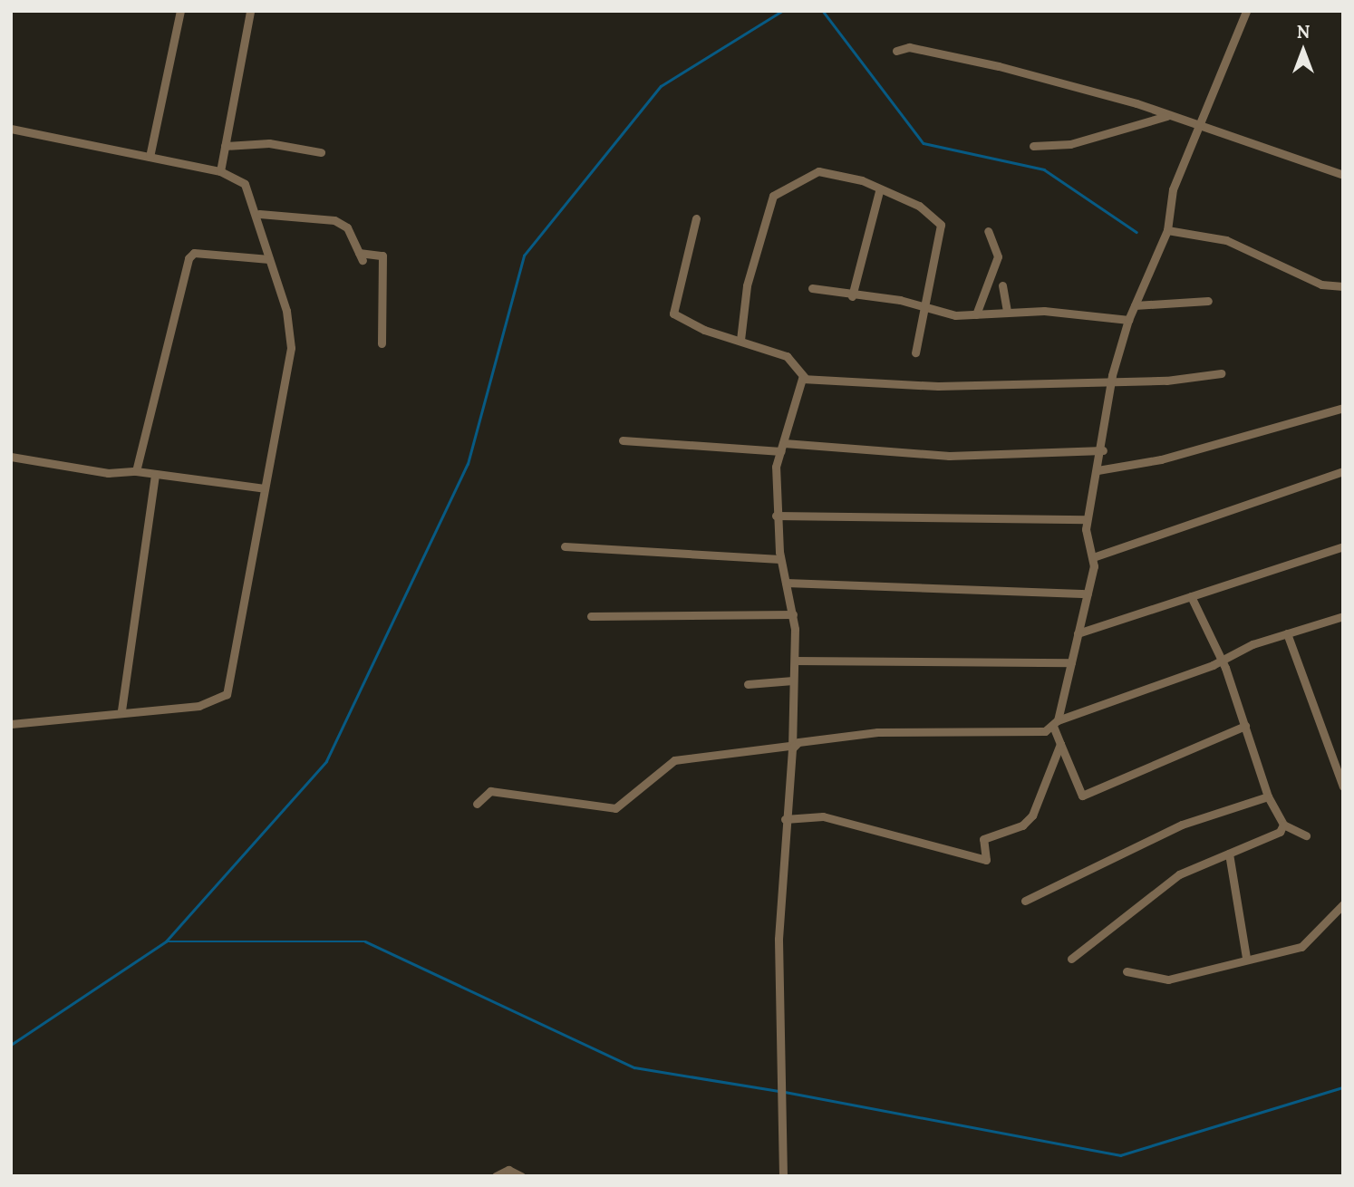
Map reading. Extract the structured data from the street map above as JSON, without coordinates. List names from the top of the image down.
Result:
{
  "north": "top"
}
